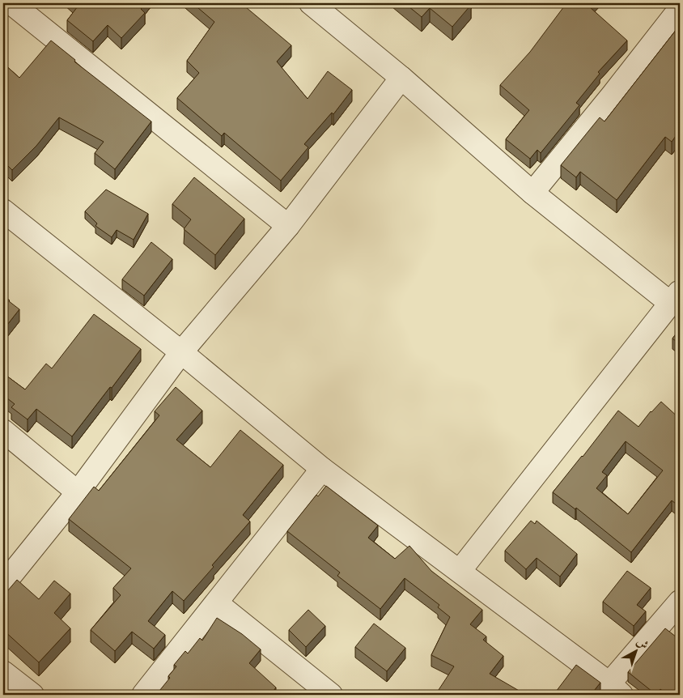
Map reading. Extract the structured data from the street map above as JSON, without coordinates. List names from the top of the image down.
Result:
{
  "north": "top right"
}
